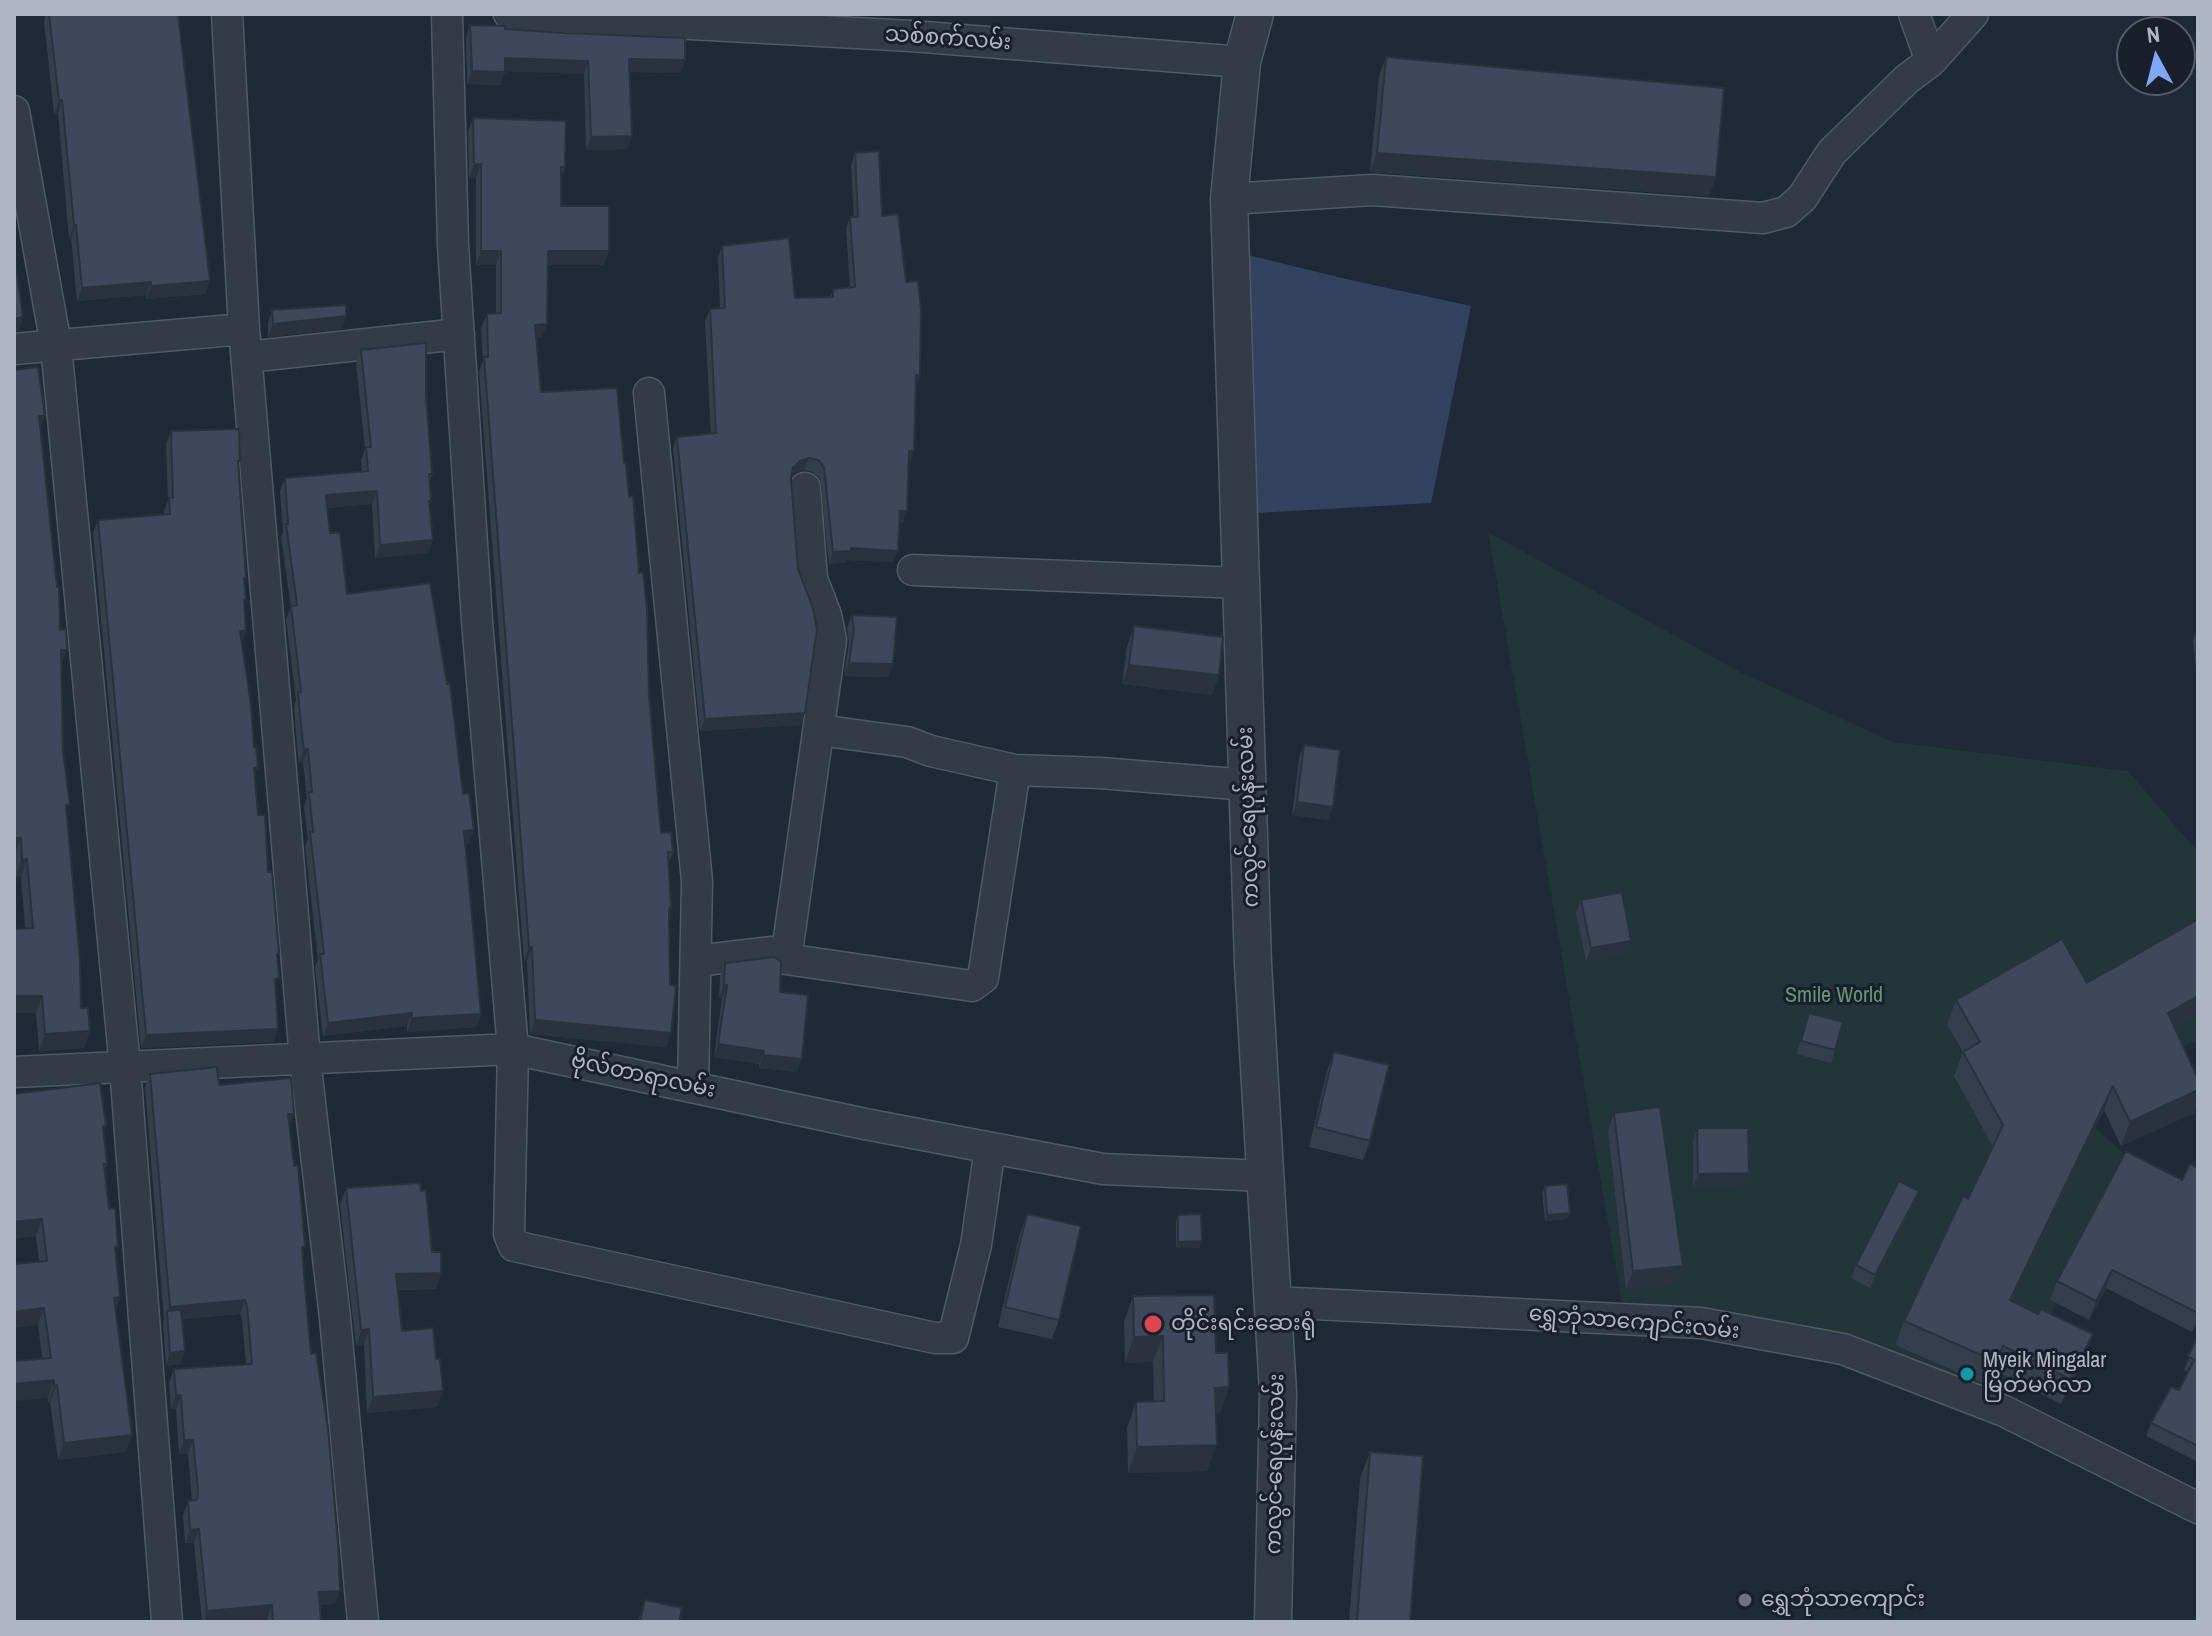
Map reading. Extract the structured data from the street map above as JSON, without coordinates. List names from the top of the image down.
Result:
{
  "streets": {
    "street": [
      "သစ်စက်လမ်း",
      "ကလွင်-ရေပုန်းလမ်း",
      "ဗိုလ်တာရာလမ်း",
      "ရွှေဘုံသာကျောင်းလမ်း"
    ]
  },
  "crossings": [
    ["သစ်စက်လမ်း", "ကလွင်-ရေပုန်းလမ်း"],
    ["ကလွင်-ရေပုန်းလမ်း", "ဗိုလ်တာရာလမ်း"],
    ["ကလွင်-ရေပုန်းလမ်း", "ရွှေဘုံသာကျောင်းလမ်း"]
  ],
  "parks": ["Smile World"],
  "places": ["တိုင်းရင်းဆေးရုံ", "Myeik Mingalar မြိတ်မင်္ဂလာ", "ရွှေဘုံသာကျောင်း"],
  "north": "top"
}
